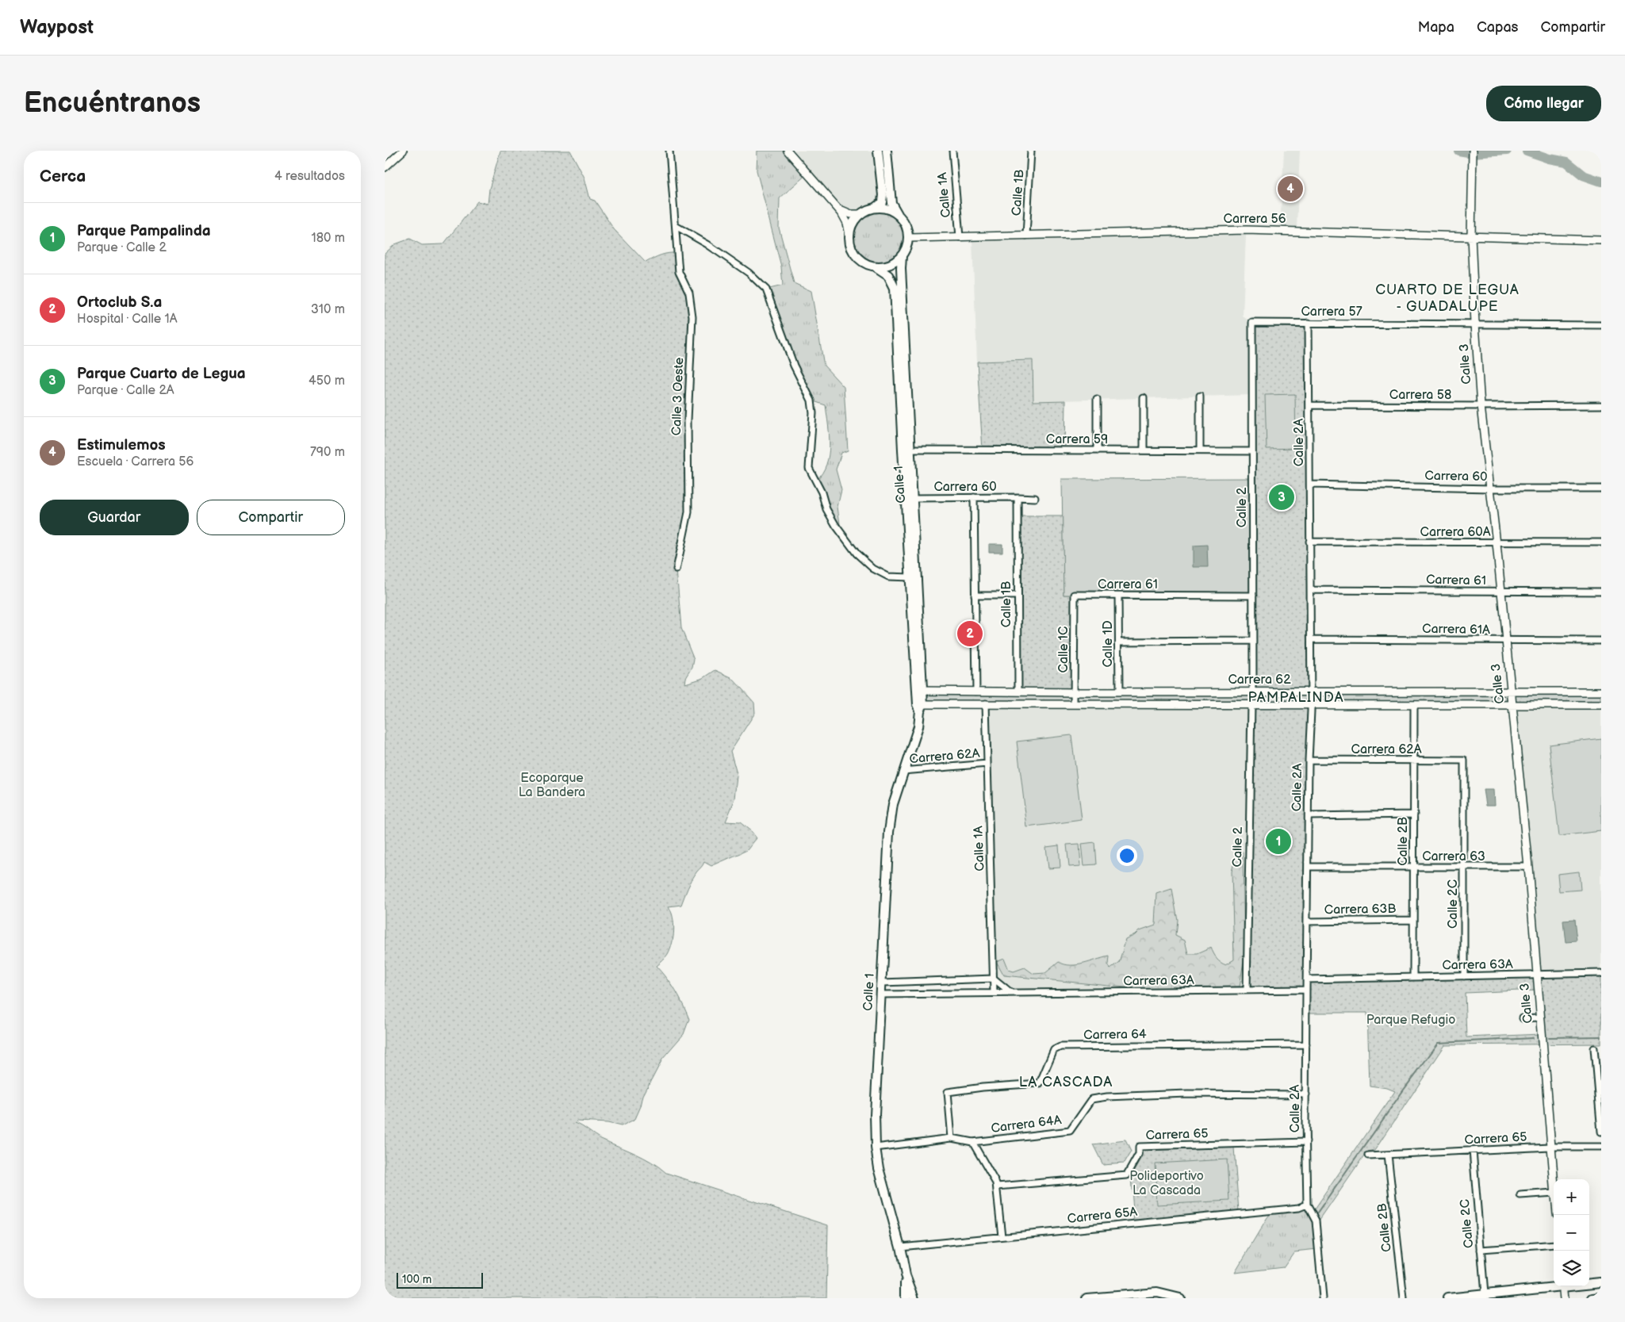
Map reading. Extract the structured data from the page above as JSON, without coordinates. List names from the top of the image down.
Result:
{
  "streets": {
    "main road": ["Calle 1"],
    "street": [
      "Calle 1B",
      "Calle 1A",
      "Carrera 56",
      "Carrera 57",
      "Calle 3",
      "Carrera 58",
      "Calle 3 Oeste",
      "Carrera 59",
      "Calle 2A",
      "Carrera 60",
      "Calle 2",
      "Carrera 60A",
      "Carrera 61",
      "Carrera 61A",
      "Calle 1D",
      "Calle 1C",
      "Carrera 62",
      "Carrera 62A",
      "Calle 2B",
      "Carrera 63",
      "Calle 2C",
      "Carrera 63B",
      "Carrera 63A",
      "Carrera 64",
      "Carrera 64A",
      "Carrera 65",
      "Carrera 65A"
    ]
  },
  "crossings": [
    ["Calle 1B", "Carrera 56"],
    ["Calle 1B", "Carrera 60"],
    ["Calle 1B", "Carrera 62"],
    ["Calle 1A", "Carrera 56"],
    ["Calle 1A", "Carrera 62"],
    ["Calle 1A", "Carrera 62A"],
    ["Calle 1A", "Carrera 63A"],
    ["Carrera 56", "Calle 3"],
    ["Carrera 56", "Calle 1"],
    ["Carrera 57", "Calle 3"],
    ["Carrera 57", "Calle 2A"],
    ["Carrera 57", "Calle 2"],
    ["Calle 3", "Carrera 58"],
    ["Calle 3", "Carrera 60"],
    ["Calle 3", "Carrera 60A"],
    ["Calle 3", "Carrera 61"],
    ["Calle 3", "Carrera 61A"],
    ["Calle 3", "Carrera 62"],
    ["Calle 3", "Carrera 63"],
    ["Calle 3", "Carrera 63A"],
    ["Calle 3", "Carrera 65"],
    ["Carrera 58", "Calle 2A"],
    ["Carrera 59", "Calle 1"],
    ["Carrera 59", "Calle 2"],
    ["Calle 2A", "Carrera 60"],
    ["Calle 2A", "Carrera 60A"],
    ["Calle 2A", "Carrera 61"],
    ["Calle 2A", "Carrera 61A"],
    ["Calle 2A", "Carrera 62"],
    ["Calle 2A", "Carrera 62A"],
    ["Calle 2A", "Carrera 63"],
    ["Calle 2A", "Carrera 63B"],
    ["Calle 2A", "Carrera 63A"],
    ["Calle 2A", "Carrera 64"],
    ["Calle 2A", "Carrera 64A"],
    ["Calle 2A", "Carrera 65"],
    ["Calle 2A", "Carrera 65A"],
    ["Carrera 60", "Calle 1"],
    ["Calle 1", "Carrera 62"],
    ["Calle 1", "Carrera 62A"],
    ["Calle 1", "Carrera 63A"],
    ["Calle 1", "Carrera 64A"],
    ["Calle 1", "Carrera 65A"],
    ["Calle 2", "Carrera 61"],
    ["Calle 2", "Carrera 62"],
    ["Calle 2", "Carrera 63A"],
    ["Carrera 61", "Calle 1D"],
    ["Carrera 61", "Calle 1C"],
    ["Calle 1D", "Carrera 62"],
    ["Calle 1C", "Carrera 62"],
    ["Carrera 62", "Calle 2B"],
    ["Carrera 62A", "Calle 2B"],
    ["Carrera 62A", "Calle 2C"],
    ["Calle 2B", "Carrera 63"],
    ["Calle 2B", "Carrera 63B"],
    ["Calle 2B", "Carrera 63A"],
    ["Calle 2B", "Carrera 65"],
    ["Carrera 63", "Calle 2C"],
    ["Calle 2C", "Carrera 63A"],
    ["Calle 2C", "Carrera 65"],
    ["Carrera 64", "Carrera 64A"]
  ],
  "districts": ["CUARTO DE LEGUA - GUADALUPE", "PAMPALINDA", "LA CASCADA"],
  "parks": ["Ecoparque La Bandera", "Parque Refugio", "Polideportivo La Cascada"],
  "scale_bar": "100 m",
  "page": {
    "header": "Waypost",
    "nav": ["Mapa", "Capas", "Compartir"],
    "buttons": [
      "Cómo llegar",
      ["Guardar", "Compartir"]
    ],
    "title": "Encuéntranos",
    "heading": ["Cerca", "4 resultados"],
    "pins": [
      "4",
      "3",
      "2",
      "1"
    ],
    "list": [
      {
        "mark": "1",
        "name": "Parque Pampalinda",
        "note": "Parque · Calle 2",
        "value": "180 m"
      },
      {
        "mark": "2",
        "name": "Ortoclub S.a",
        "note": "Hospital · Calle 1A",
        "value": "310 m"
      },
      {
        "mark": "3",
        "name": "Parque Cuarto de Legua",
        "note": "Parque · Calle 2A",
        "value": "450 m"
      },
      {
        "mark": "4",
        "name": "Estimulemos",
        "note": "Escuela · Carrera 56",
        "value": "790 m"
      }
    ],
    "map_buttons": ["+", "−"],
    "scale": "100 m"
  }
}
